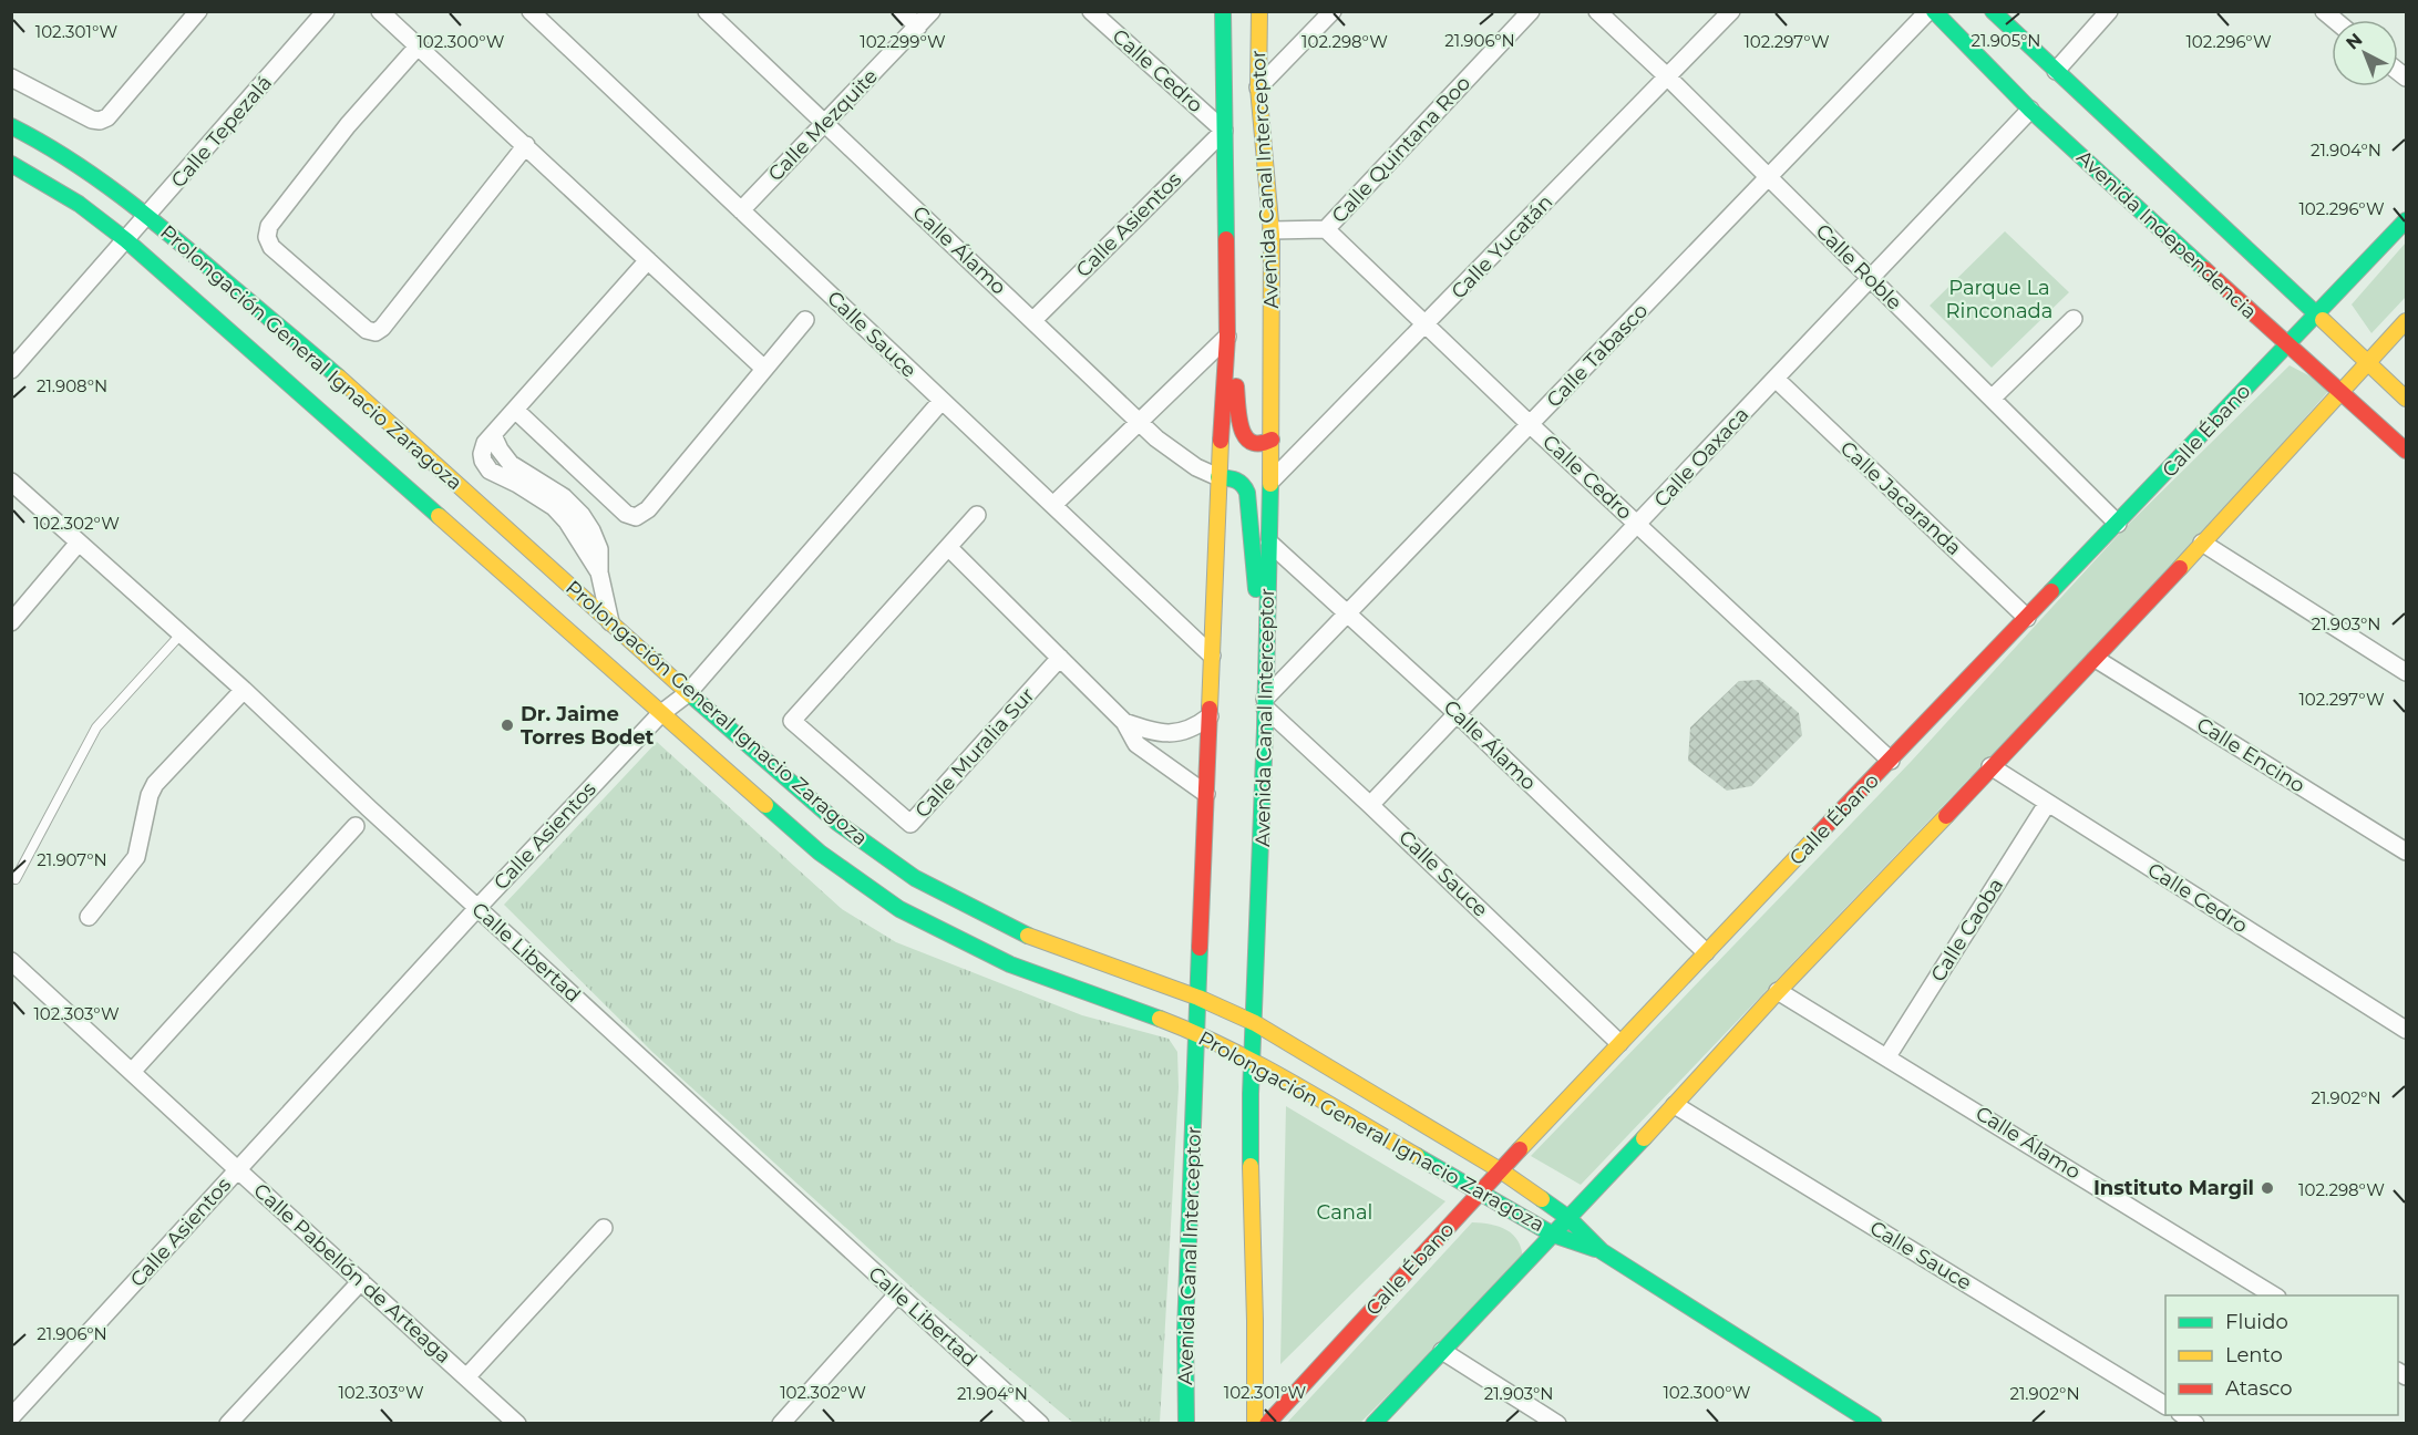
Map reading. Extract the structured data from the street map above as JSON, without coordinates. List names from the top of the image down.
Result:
{
  "streets": {
    "street": [
      "Calle Cedro",
      "Calle Mezquite",
      "Calle Tepezalá",
      "Calle Quintana Roo",
      "Avenida Canal Interceptor",
      "Calle Asientos",
      "Avenida Independencia",
      "Calle Yucatán",
      "Calle Álamo",
      "Calle Roble",
      "Calle Sauce",
      "Calle Tabasco",
      "Prolongación General Ignacio Zaragoza",
      "Calle Ébano",
      "Calle Oaxaca",
      "Calle Jacaranda",
      "Calle Muralia Sur",
      "Calle Encino",
      "Calle Caoba",
      "Calle Libertad",
      "Calle Pabellón de Arteaga"
    ]
  },
  "crossings": [
    ["Calle Cedro", "Calle Quintana Roo"],
    ["Calle Cedro", "Avenida Canal Interceptor"],
    ["Calle Cedro", "Calle Asientos"],
    ["Calle Cedro", "Calle Yucatán"],
    ["Calle Cedro", "Calle Tabasco"],
    ["Calle Cedro", "Calle Ébano"],
    ["Calle Cedro", "Calle Oaxaca"],
    ["Calle Cedro", "Calle Caoba"],
    ["Calle Mezquite", "Calle Álamo"],
    ["Calle Mezquite", "Calle Sauce"],
    ["Calle Tepezalá", "Prolongación General Ignacio Zaragoza"],
    ["Avenida Canal Interceptor", "Calle Asientos"],
    ["Avenida Canal Interceptor", "Calle Yucatán"],
    ["Avenida Canal Interceptor", "Calle Álamo"],
    ["Avenida Canal Interceptor", "Calle Sauce"],
    ["Avenida Canal Interceptor", "Calle Tabasco"],
    ["Avenida Canal Interceptor", "Prolongación General Ignacio Zaragoza"],
    ["Calle Asientos", "Calle Álamo"],
    ["Calle Asientos", "Calle Sauce"],
    ["Calle Asientos", "Prolongación General Ignacio Zaragoza"],
    ["Calle Asientos", "Calle Libertad"],
    ["Calle Asientos", "Calle Pabellón de Arteaga"],
    ["Avenida Independencia", "Calle Tabasco"],
    ["Avenida Independencia", "Calle Ébano"],
    ["Avenida Independencia", "Calle Oaxaca"],
    ["Calle Yucatán", "Calle Roble"],
    ["Calle Álamo", "Calle Tabasco"],
    ["Calle Álamo", "Calle Ébano"],
    ["Calle Álamo", "Calle Oaxaca"],
    ["Calle Álamo", "Calle Caoba"],
    ["Calle Roble", "Calle Tabasco"],
    ["Calle Roble", "Calle Ébano"],
    ["Calle Roble", "Calle Oaxaca"],
    ["Calle Sauce", "Calle Tabasco"],
    ["Calle Sauce", "Calle Ébano"],
    ["Calle Sauce", "Calle Oaxaca"],
    ["Prolongación General Ignacio Zaragoza", "Calle Ébano"],
    ["Calle Ébano", "Calle Jacaranda"],
    ["Calle Oaxaca", "Calle Jacaranda"]
  ],
  "parks": ["Parque La Rinconada", "Canal"],
  "places": ["Dr. Jaime Torres Bodet", "Instituto Margil"],
  "legend": ["Fluido", "Lento", "Atasco"],
  "north": "top left",
  "coordinates": [
    "102.301°W",
    "21.906°N",
    "21.905°N",
    "102.300°W",
    "102.299°W",
    "102.298°W",
    "102.297°W",
    "102.296°W",
    "21.904°N",
    "21.908°N",
    "102.302°W",
    "21.903°N",
    "21.907°N",
    "102.303°W",
    "21.902°N"
  ]
}
